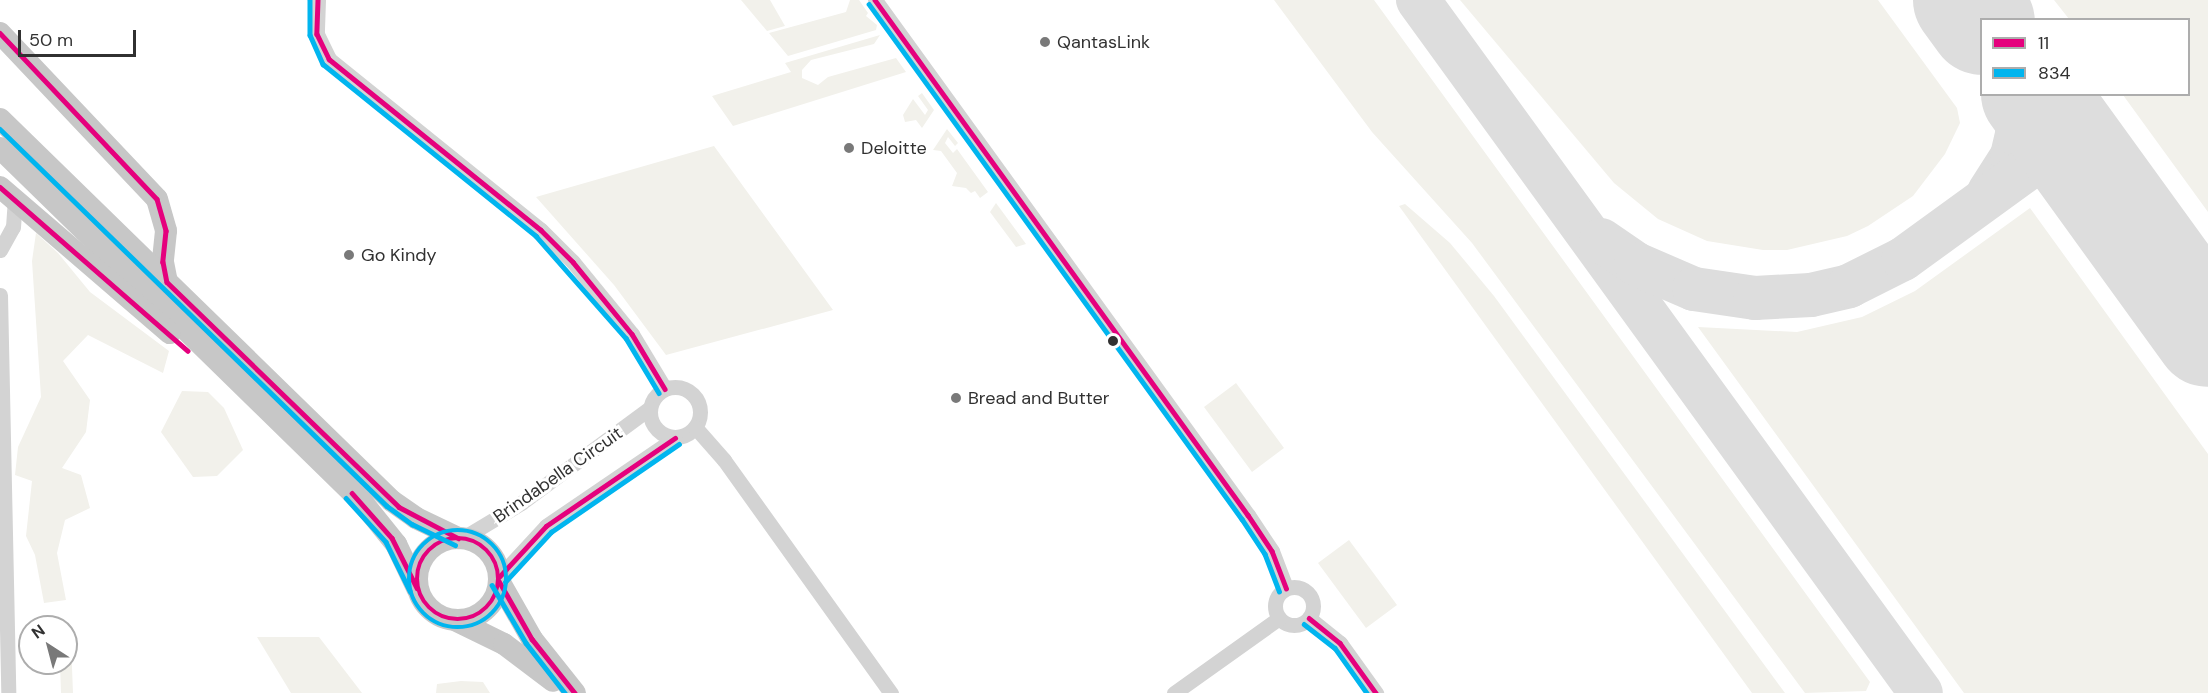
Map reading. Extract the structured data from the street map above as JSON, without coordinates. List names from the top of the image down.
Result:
{
  "streets": {
    "street": ["Brindabella Circuit"]
  },
  "places": [
    "QantasLink",
    "Deloitte",
    "Go Kindy",
    "Bread and Butter"
  ],
  "lines": ["transit line 11", "transit line 834"],
  "legend": ["11", "834"],
  "scale_bar": "50 m",
  "north": "top left"
}
